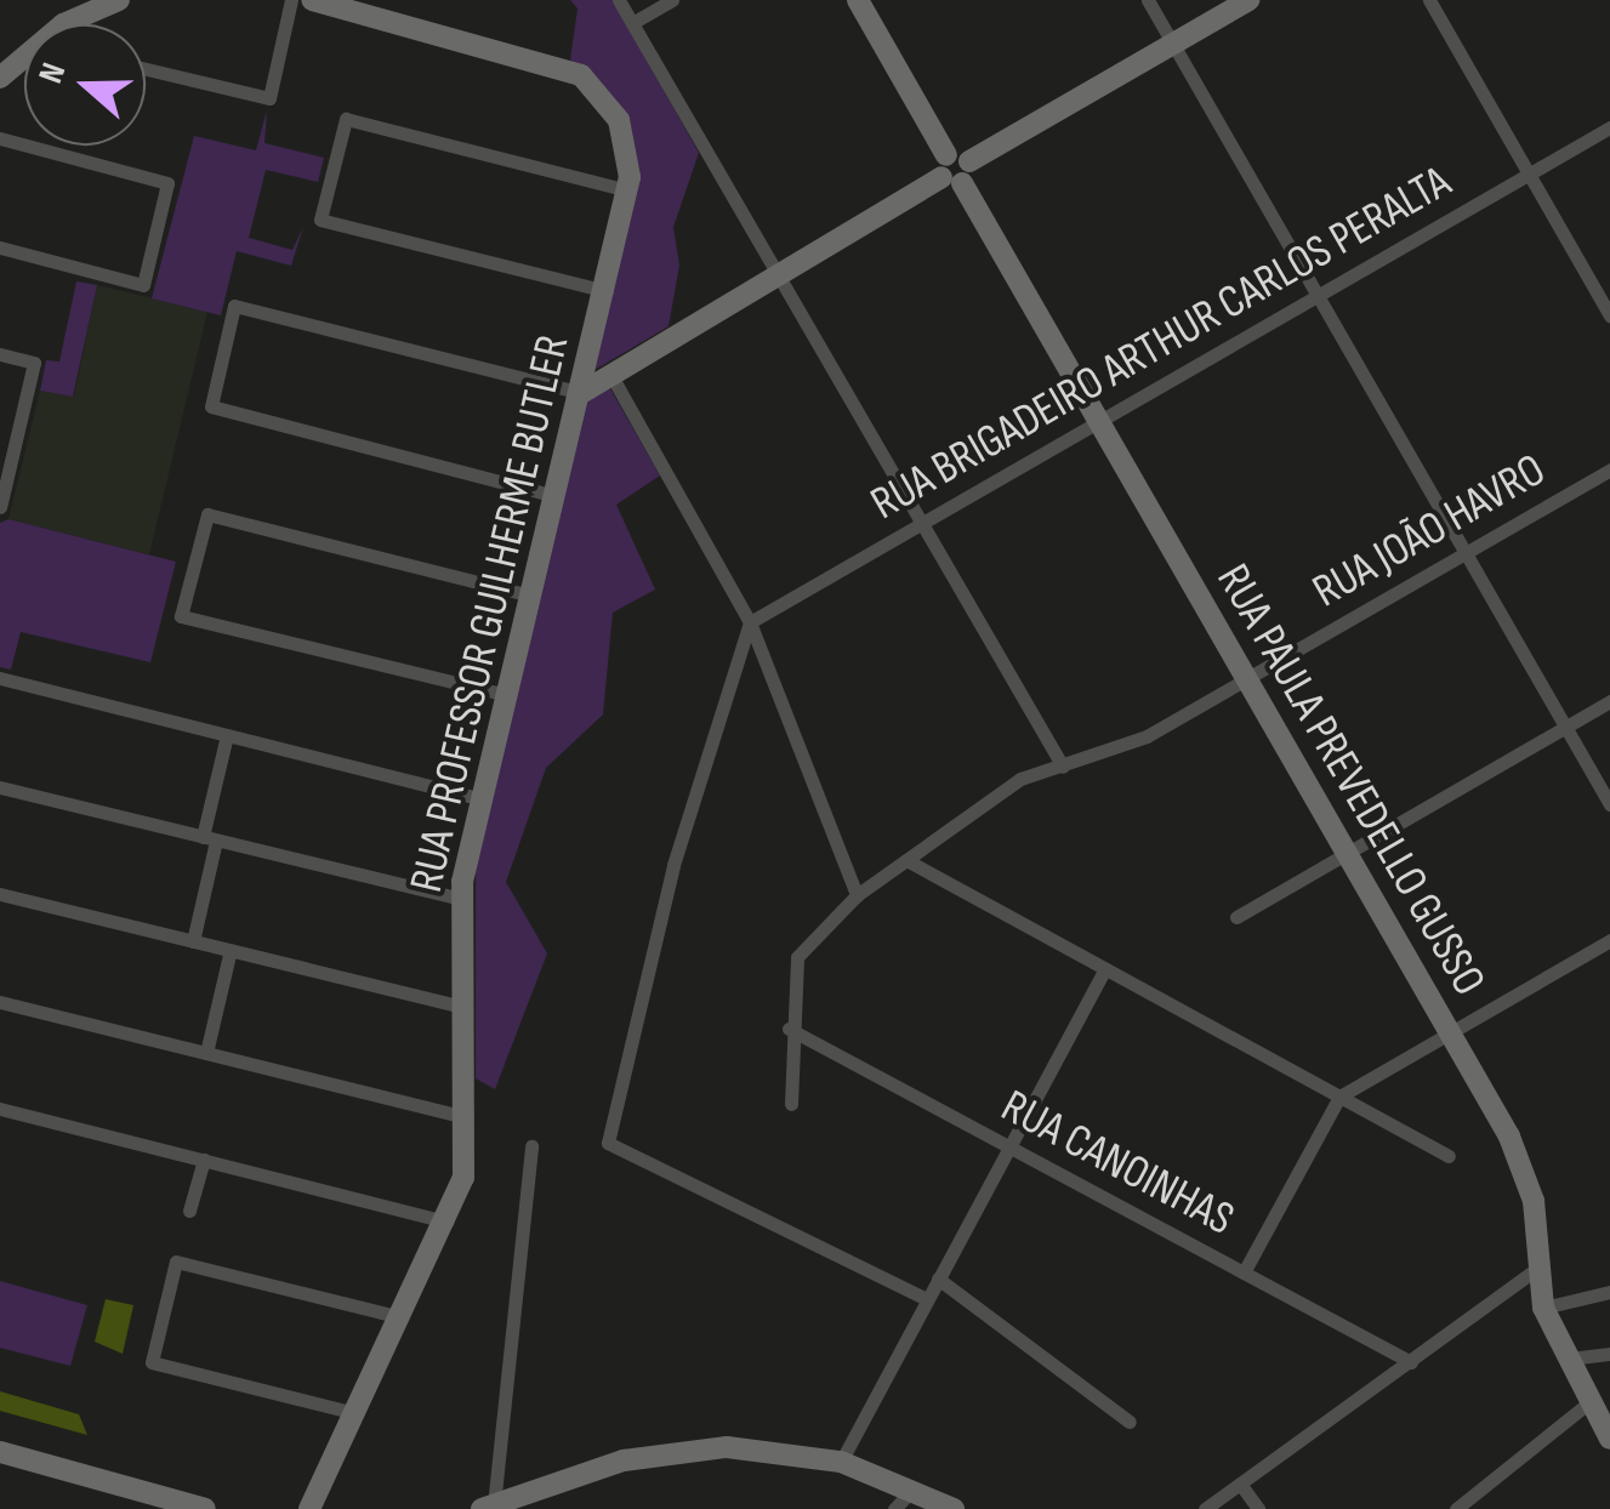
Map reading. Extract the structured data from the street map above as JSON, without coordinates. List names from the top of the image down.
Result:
{
  "streets": {
    "main road": ["RUA PROFESSOR GUILHERME BUTLER", "RUA PAULA PREVEDELLO GUSSO"],
    "street": ["RUA BRIGADEIRO ARTHUR CARLOS PERALTA", "RUA JOÃO HAVRO", "RUA CANOINHAS"]
  },
  "crossings": [
    ["RUA BRIGADEIRO ARTHUR CARLOS PERALTA", "RUA PAULA PREVEDELLO GUSSO"],
    ["RUA JOÃO HAVRO", "RUA PAULA PREVEDELLO GUSSO"],
    ["RUA JOÃO HAVRO", "RUA CANOINHAS"]
  ],
  "north": "left"
}
